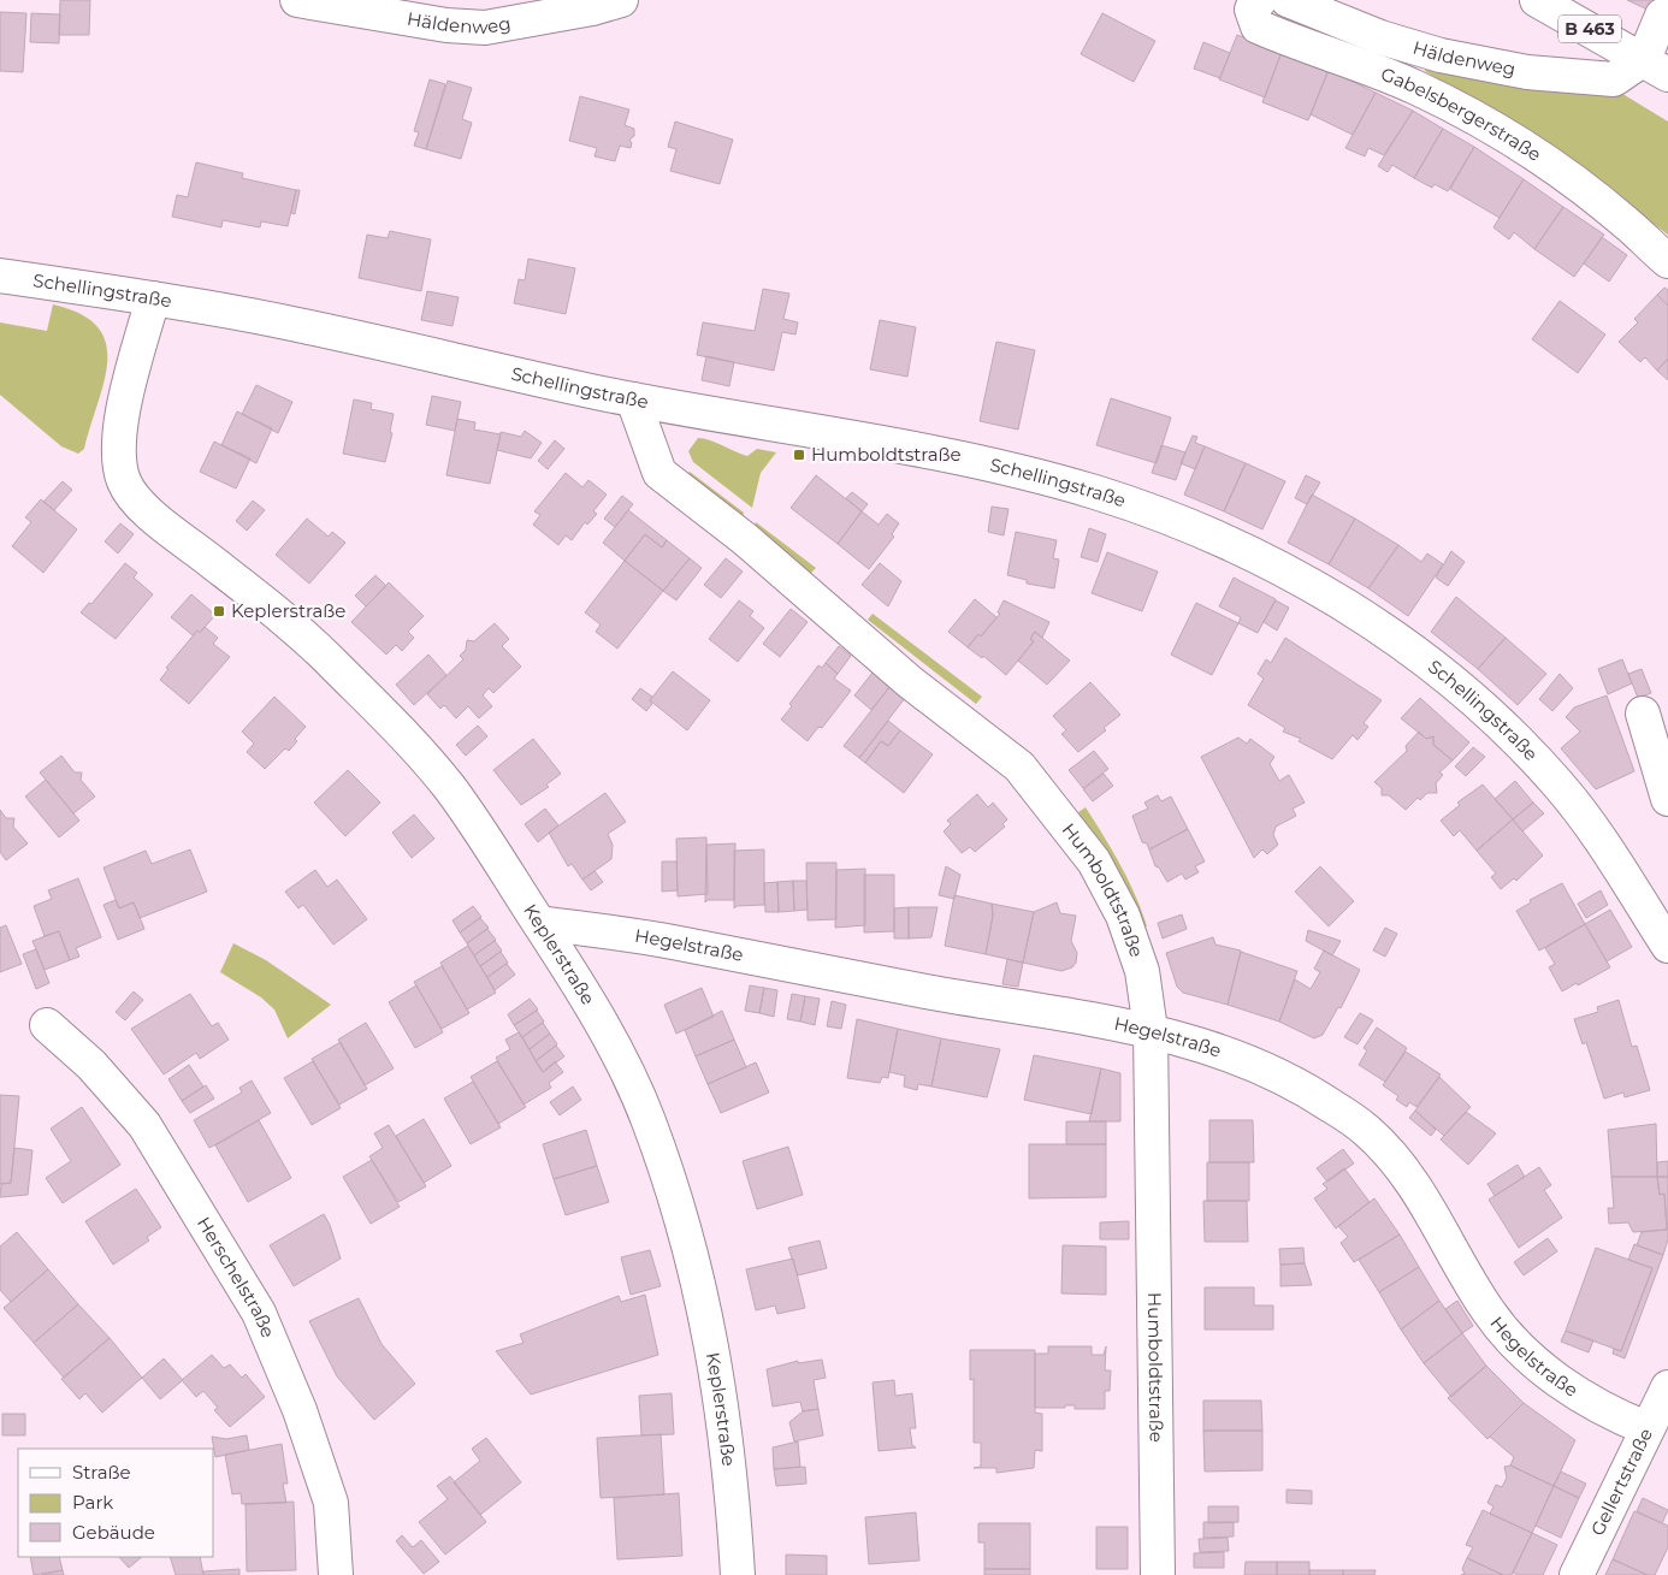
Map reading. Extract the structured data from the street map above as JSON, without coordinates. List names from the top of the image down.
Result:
{
  "streets": {
    "street": [
      "Häldenweg",
      "B 463",
      "Gabelsbergerstraße",
      "Schellingstraße",
      "Humboldtstraße",
      "Hegelstraße",
      "Keplerstraße",
      "Herschelstraße",
      "Gellertstraße"
    ]
  },
  "crossings": [
    ["Häldenweg", "B 463"],
    ["Schellingstraße", "Humboldtstraße"],
    ["Schellingstraße", "Keplerstraße"],
    ["Humboldtstraße", "Hegelstraße"],
    ["Hegelstraße", "Keplerstraße"],
    ["Hegelstraße", "Gellertstraße"]
  ],
  "places": {
    "transit": ["Humboldtstraße", "Keplerstraße"]
  },
  "legend": ["Straße", "Park", "Gebäude"]
}
